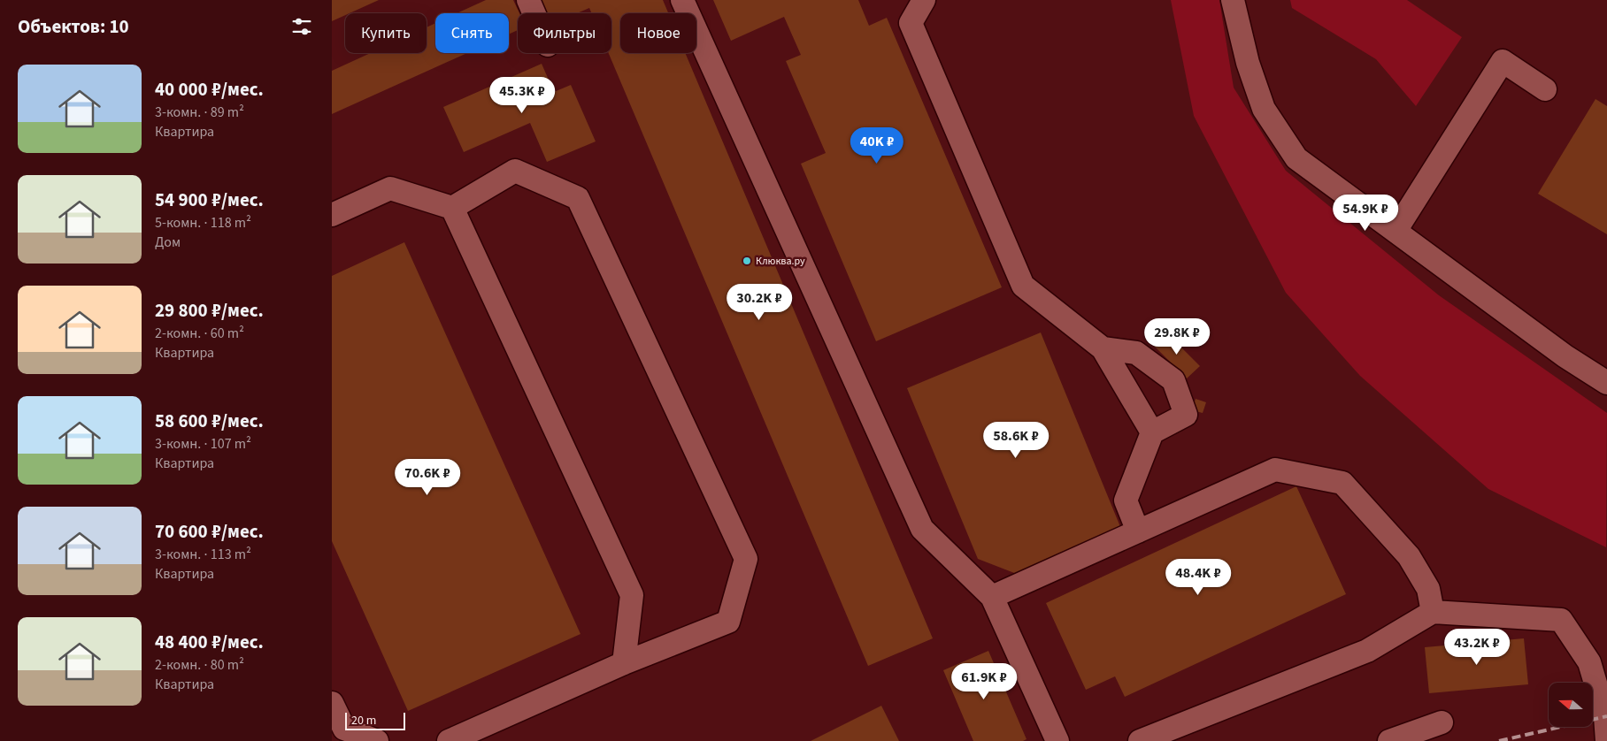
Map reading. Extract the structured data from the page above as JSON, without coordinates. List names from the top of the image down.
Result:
{
  "places": ["Клюква.ру"],
  "scale_bar": "20 m",
  "north": "left",
  "page": {
    "heading": "Объектов: 10",
    "chip": [
      "Купить",
      "Снять",
      "Фильтры",
      "Новое"
    ],
    "list": [
      {
        "name": "40 000 ₽/мес.",
        "note": "3-комн. · 89 m² · Квартира"
      },
      {
        "name": "54 900 ₽/мес.",
        "note": "5-комн. · 118 m² · Дом"
      },
      {
        "name": "29 800 ₽/мес.",
        "note": "2-комн. · 60 m² · Квартира"
      },
      {
        "name": "58 600 ₽/мес.",
        "note": "3-комн. · 107 m² · Квартира"
      },
      {
        "name": "70 600 ₽/мес.",
        "note": "3-комн. · 113 m² · Квартира"
      },
      {
        "name": "48 400 ₽/мес.",
        "note": "2-комн. · 80 m² · Квартира"
      }
    ],
    "price": [
      "45.3K ₽",
      "40K ₽",
      "54.9K ₽",
      "30.2K ₽",
      "29.8K ₽",
      "58.6K ₽",
      "70.6K ₽",
      "48.4K ₽",
      "43.2K ₽",
      "61.9K ₽"
    ],
    "scale": "20 m"
  }
}
